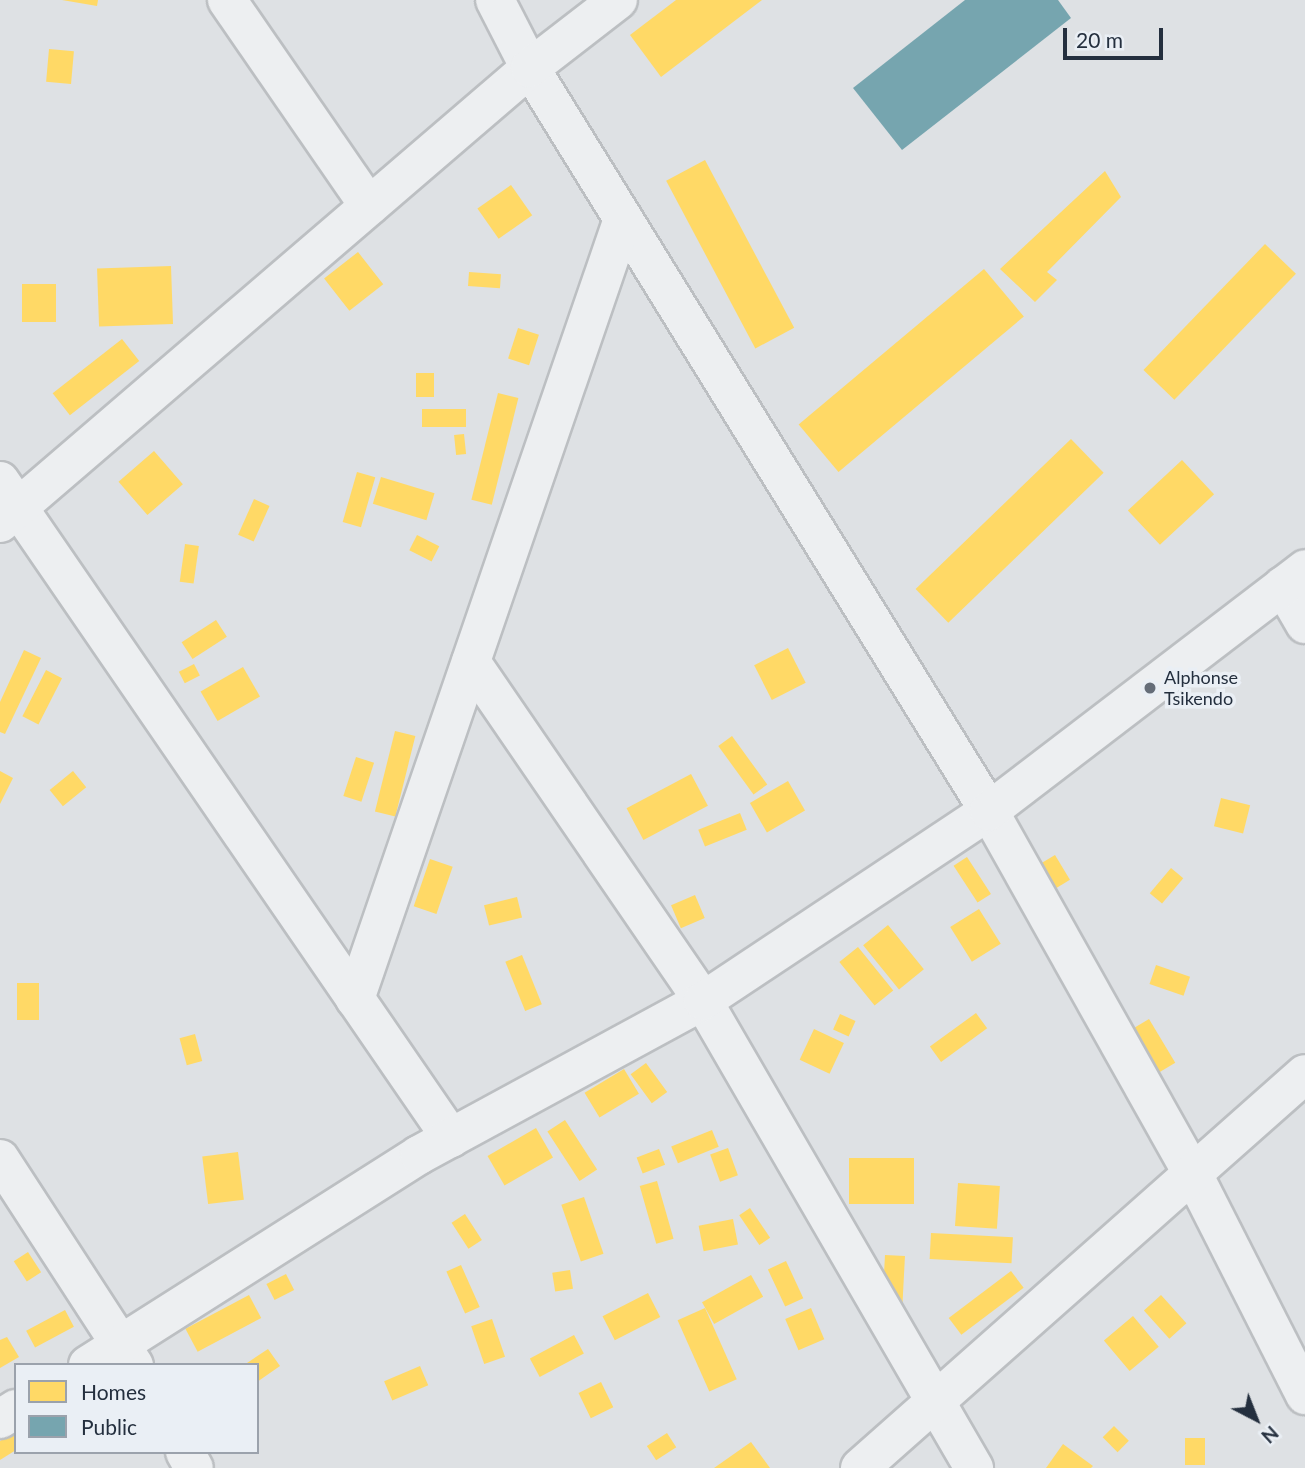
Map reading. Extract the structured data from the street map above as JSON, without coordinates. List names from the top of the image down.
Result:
{
  "places": ["Alphonse Tsikendo"],
  "legend": ["Homes", "Public"],
  "scale_bar": "20 m",
  "north": "bottom right"
}
